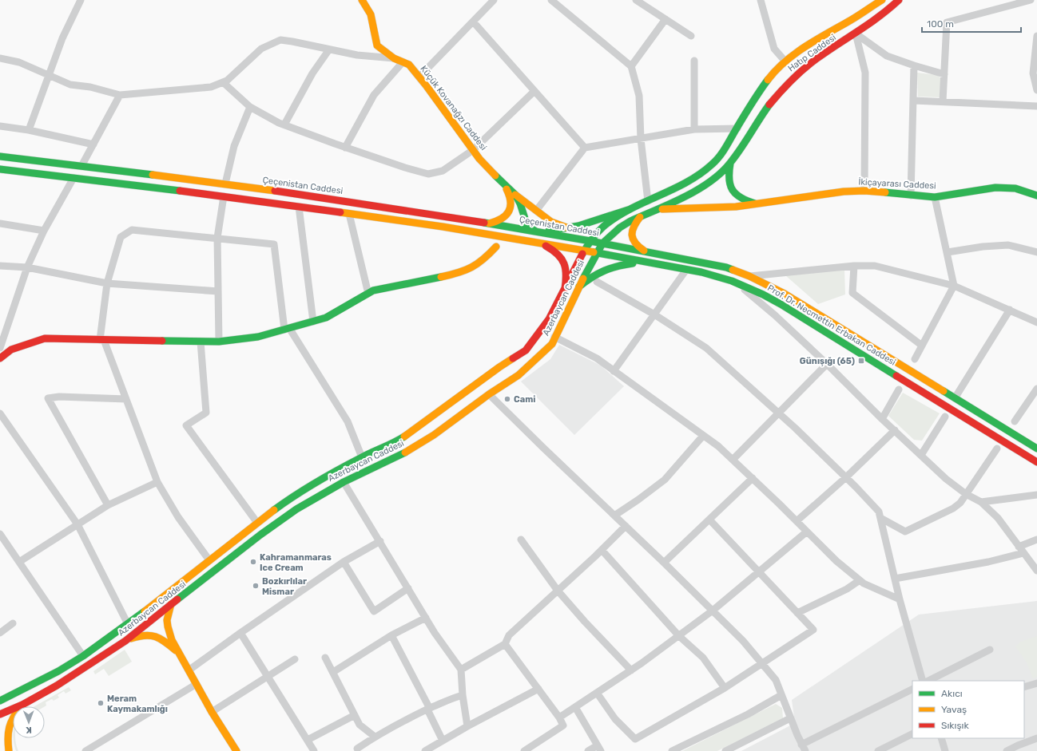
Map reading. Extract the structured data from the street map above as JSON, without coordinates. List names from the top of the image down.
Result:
{
  "streets": {
    "main road": [
      "Hatıp Caddesi",
      "Küçük Kovanağzı Caddesi",
      "İkiçayarası Caddesi",
      "Çeçenistan Caddesi",
      "Azerbaycan Caddesi",
      "Prof. Dr. Necmettin Erbakan Caddesi"
    ]
  },
  "crossings": [
    ["Hatıp Caddesi", "İkiçayarası Caddesi"],
    ["Hatıp Caddesi", "Azerbaycan Caddesi"],
    ["Küçük Kovanağzı Caddesi", "Çeçenistan Caddesi"],
    ["İkiçayarası Caddesi", "Azerbaycan Caddesi"],
    ["Çeçenistan Caddesi", "Azerbaycan Caddesi"],
    ["Çeçenistan Caddesi", "Prof. Dr. Necmettin Erbakan Caddesi"],
    ["Azerbaycan Caddesi", "Prof. Dr. Necmettin Erbakan Caddesi"]
  ],
  "places": {
    "transit": ["Günışığı (65)"],
    "other": [
      "Cami",
      "Kahramanmaras Ice Cream",
      "Bozkırlılar Mismar",
      "Meram Kaymakamlığı"
    ]
  },
  "legend": ["Akıcı", "Yavaş", "Sıkışık"],
  "scale_bar": "100 m",
  "north": "bottom"
}
